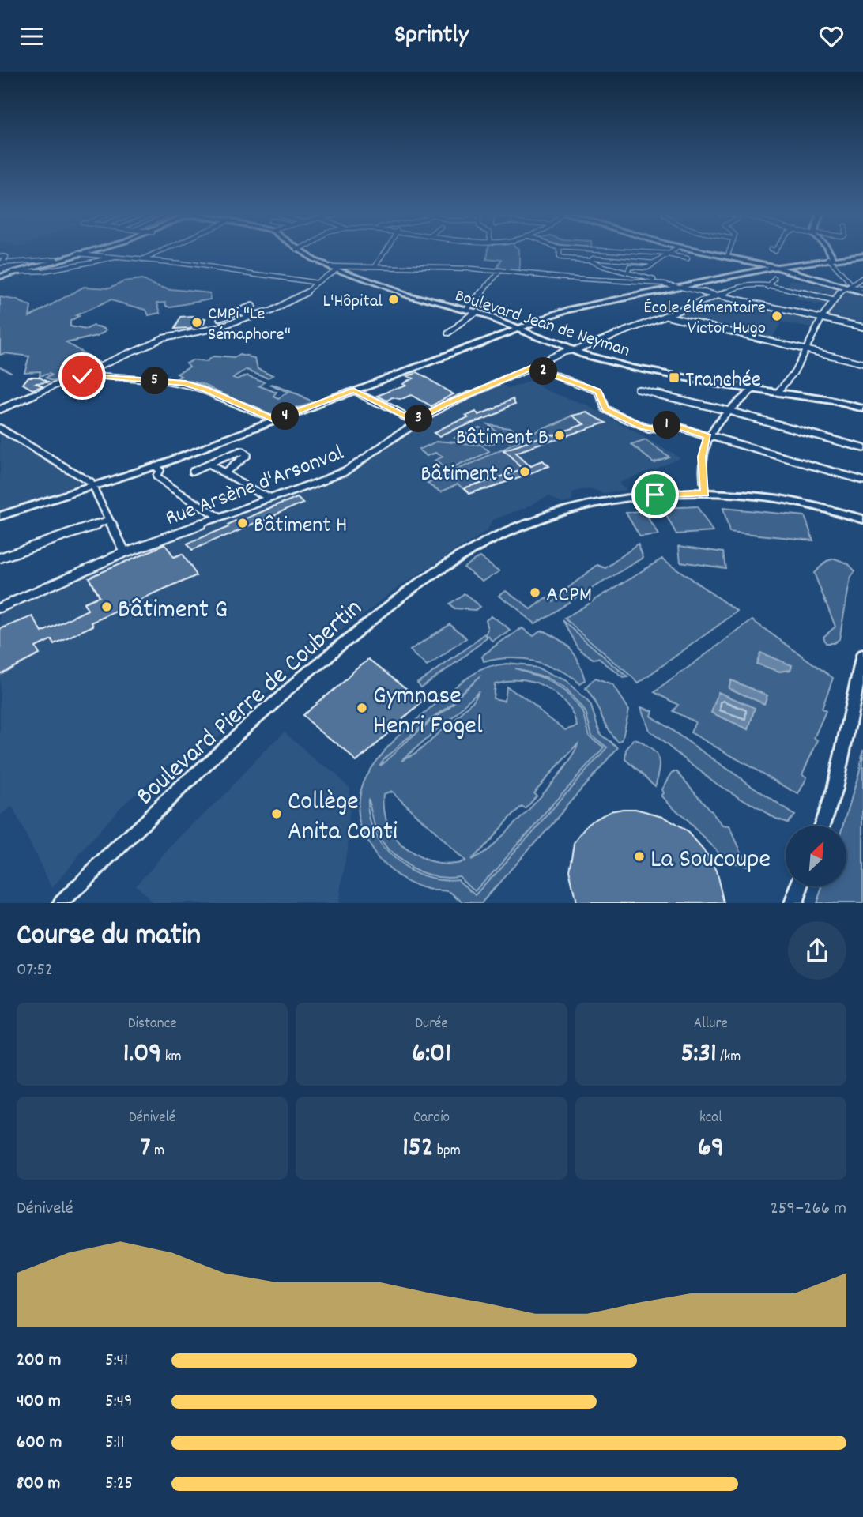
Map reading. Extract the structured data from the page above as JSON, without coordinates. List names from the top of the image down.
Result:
{
  "streets": {
    "street": ["Boulevard Jean de Neyman", "Rue Arsène d'Arsonval", "Boulevard Pierre de Coubertin"]
  },
  "crossings": [
    ["Boulevard Jean de Neyman", "Rue Arsène d'Arsonval"]
  ],
  "places": {
    "other": [
      "L'Hôpital",
      "École élémentaire Victor Hugo",
      "CMPi \"Le Sémaphore\"",
      "Bâtiment B",
      "Bâtiment C",
      "Bâtiment H",
      "ACPM",
      "Bâtiment G",
      "Gymnase Henri Fogel",
      "Collège Anita Conti",
      "La Soucoupe"
    ],
    "transit": ["Tranchée"]
  },
  "north": "top right",
  "page": {
    "header": "Sprintly",
    "pins": [
      "2",
      "5",
      "4",
      "3",
      "1"
    ],
    "heading": ["Course du matin", "07:52"],
    "stats": [
      ["Distance", "1.09 km"],
      ["Durée", "6:01"],
      ["Allure", "5:31 /km"],
      ["Dénivelé", "7 m"],
      ["Cardio", "152 bpm"],
      ["kcal", "69"]
    ],
    "chart": ["Dénivelé", "259–266 m"],
    "list": [
      {
        "name": "200 m",
        "note": "5:41"
      },
      {
        "name": "400 m",
        "note": "5:49"
      },
      {
        "name": "600 m",
        "note": "5:11"
      },
      {
        "name": "800 m",
        "note": "5:25"
      }
    ]
  }
}
